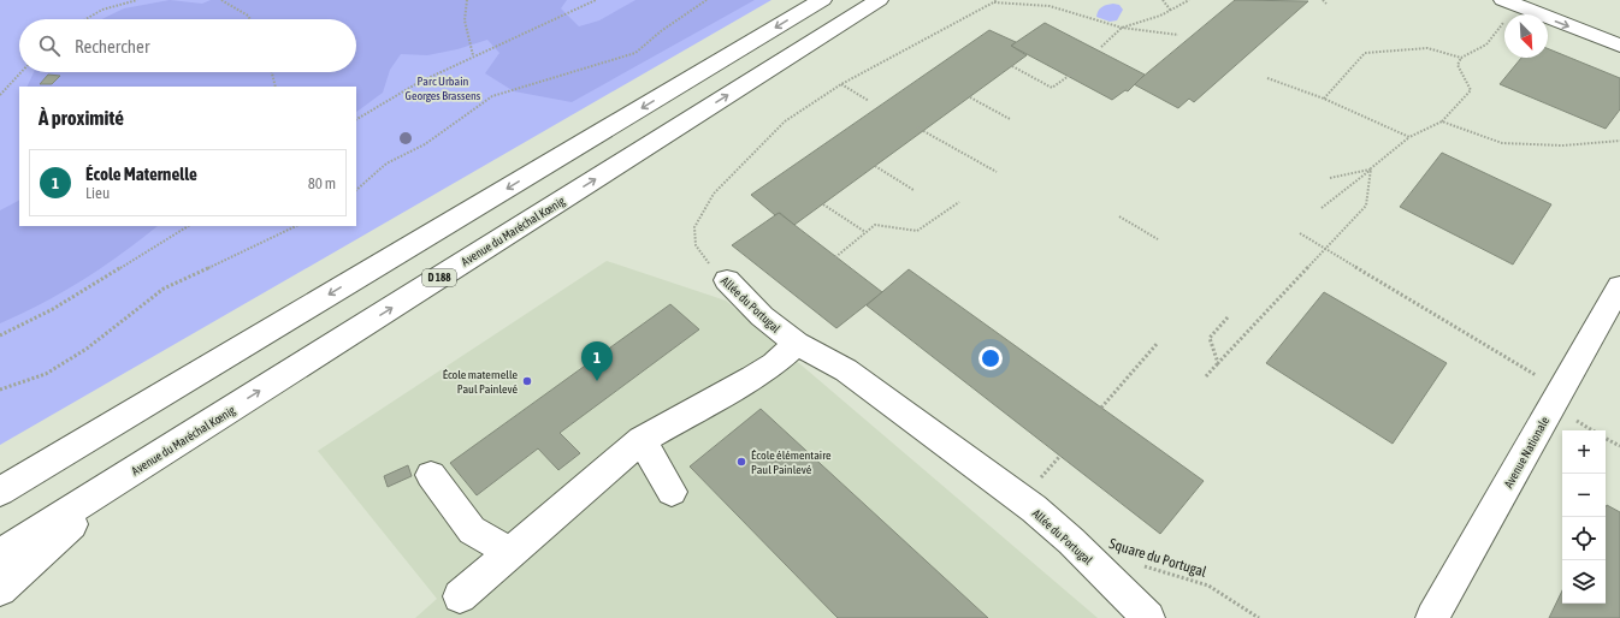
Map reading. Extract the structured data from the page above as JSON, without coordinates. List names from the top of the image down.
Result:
{
  "streets": {
    "main road": [
      "Avenue du Maréchal Kœnig",
      "D 188",
      "Allée du Portugal",
      "Avenue Nationale"
    ],
    "path": ["Square du Portugal"]
  },
  "parks": ["Parc Urbain Georges Brassens"],
  "places": ["École maternelle Paul Painlevé", "École élémentaire Paul Painlevé"],
  "north": "bottom right",
  "page": {
    "search": "Rechercher",
    "heading": "À proximité",
    "list": [
      {
        "mark": "1",
        "name": "École Maternelle",
        "note": "Lieu",
        "value": "80 m"
      }
    ],
    "pins": "1",
    "map_buttons": ["+", "−"]
  }
}
